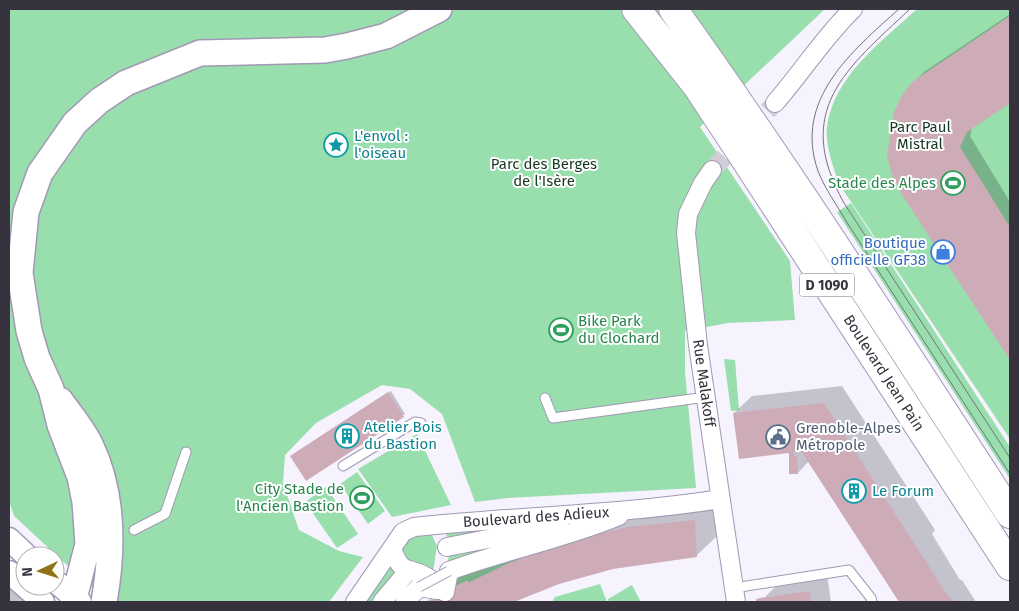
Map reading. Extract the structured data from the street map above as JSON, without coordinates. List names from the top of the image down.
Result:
{
  "streets": {
    "main road": ["D 1090", "Boulevard Jean Pain"],
    "street": ["Rue Malakoff", "Boulevard des Adieux"]
  },
  "crossings": [
    ["Rue Malakoff", "Boulevard des Adieux"]
  ],
  "parks": ["Parc Paul Mistral", "Parc des Berges de l'Isère"],
  "places": {
    "place": ["L'envol : l'oiseau"],
    "sports": ["Stade des Alpes", "Bike Park du Clochard", "City Stade de l'Ancien Bastion"],
    "shop": ["Boutique officielle GF38"],
    "building": ["Atelier Bois du Bastion", "Le Forum"],
    "public building": ["Grenoble-Alpes Métropole"]
  },
  "north": "left"
}
